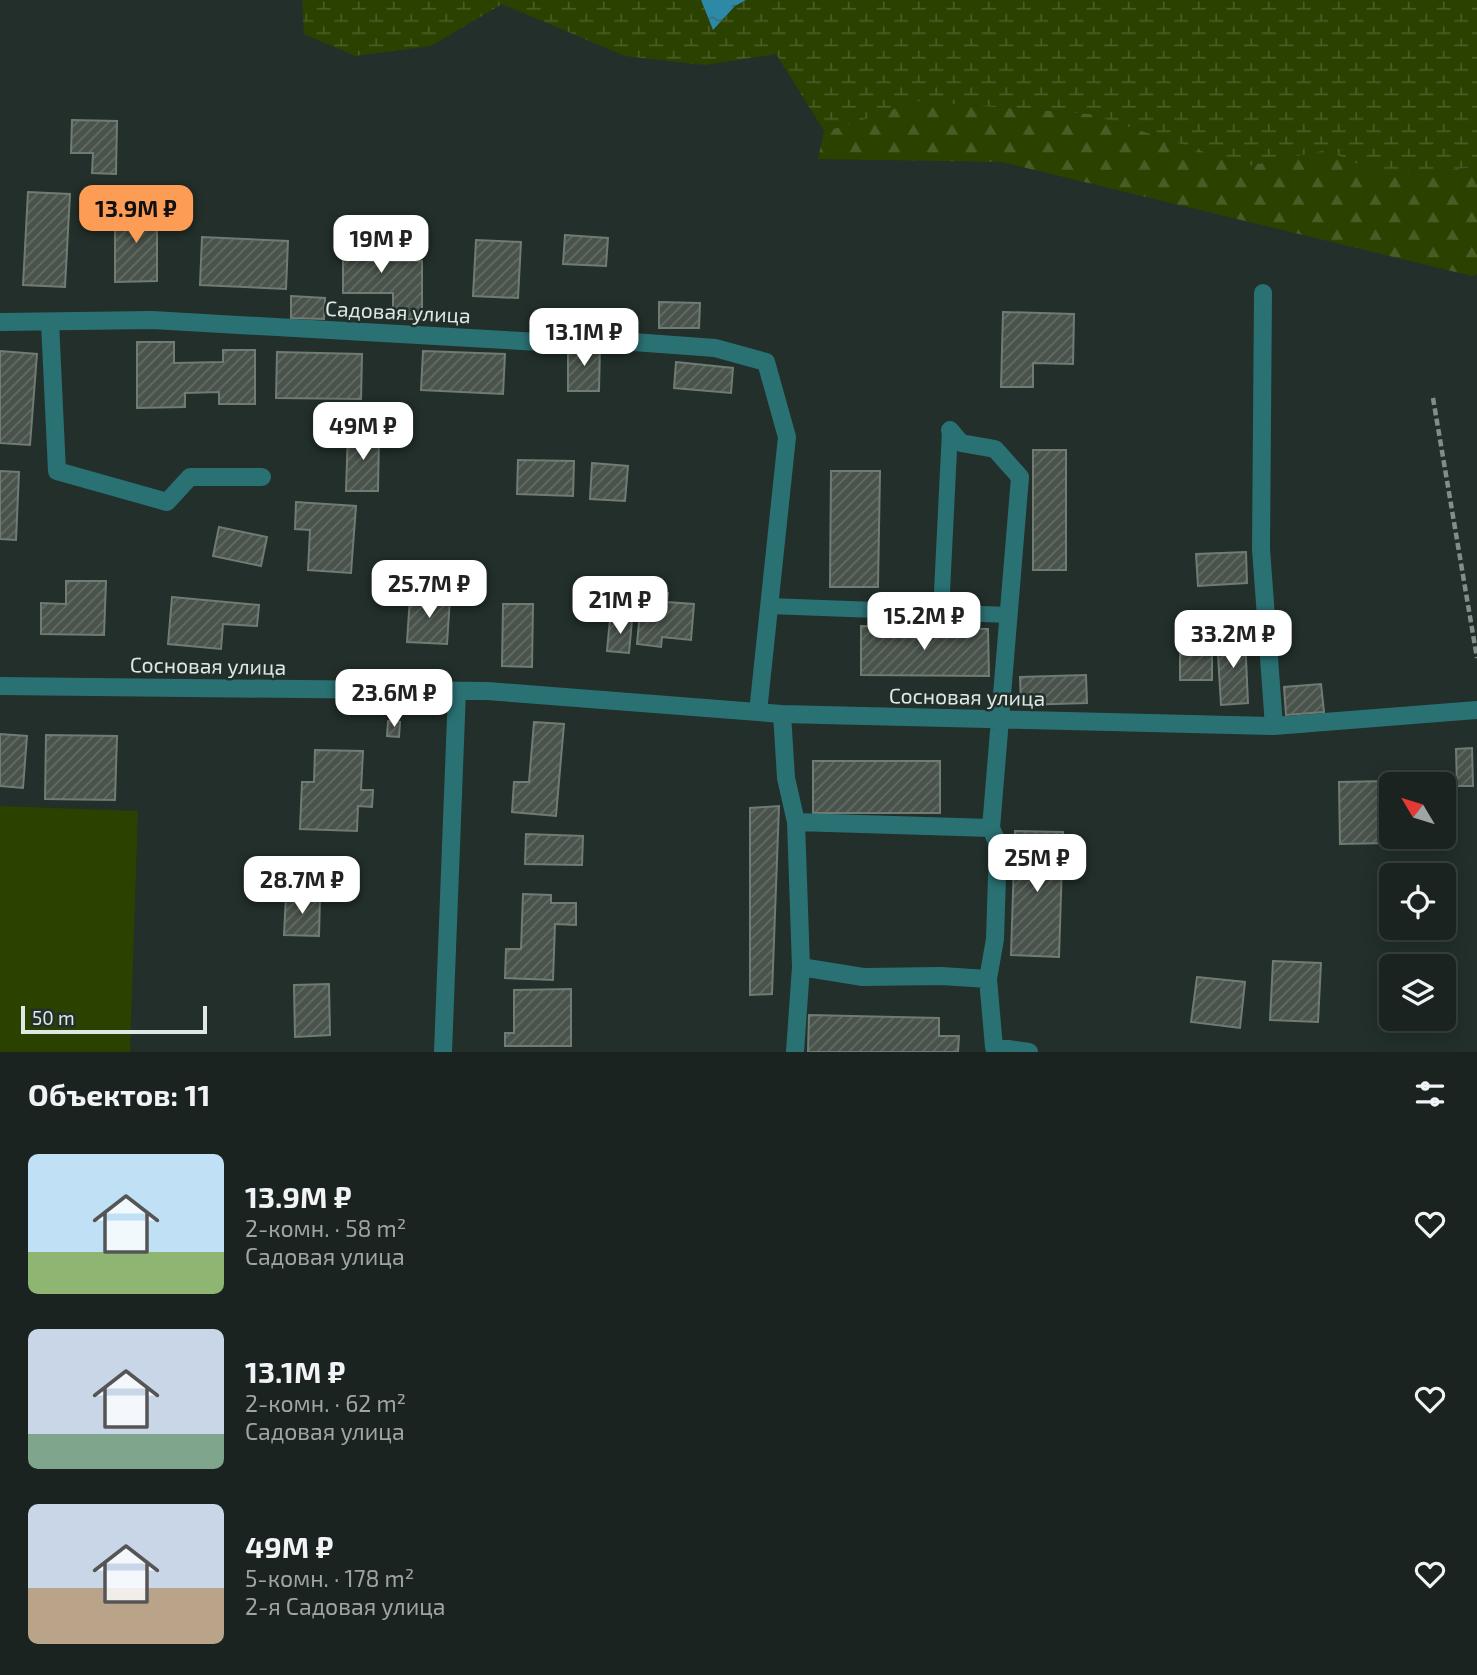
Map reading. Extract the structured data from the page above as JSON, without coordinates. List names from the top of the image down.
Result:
{
  "streets": {
    "street": ["Садовая улица", "Сосновая улица"]
  },
  "crossings": [
    ["Садовая улица", "Сосновая улица"]
  ],
  "scale_bar": "50 m",
  "north": "top left",
  "page": {
    "price": [
      "13.9M ₽",
      "19M ₽",
      "13.1M ₽",
      "49M ₽",
      "25.7M ₽",
      "21M ₽",
      "15.2M ₽",
      "33.2M ₽",
      "23.6M ₽",
      "25M ₽",
      "28.7M ₽"
    ],
    "scale": "50 m",
    "heading": "Объектов: 11",
    "list": [
      {
        "name": "13.9M ₽",
        "note": "2-комн. · 58 m² · Садовая улица"
      },
      {
        "name": "13.1M ₽",
        "note": "2-комн. · 62 m² · Садовая улица"
      },
      {
        "name": "49M ₽",
        "note": "5-комн. · 178 m² · 2-я Садовая улица"
      }
    ]
  }
}
